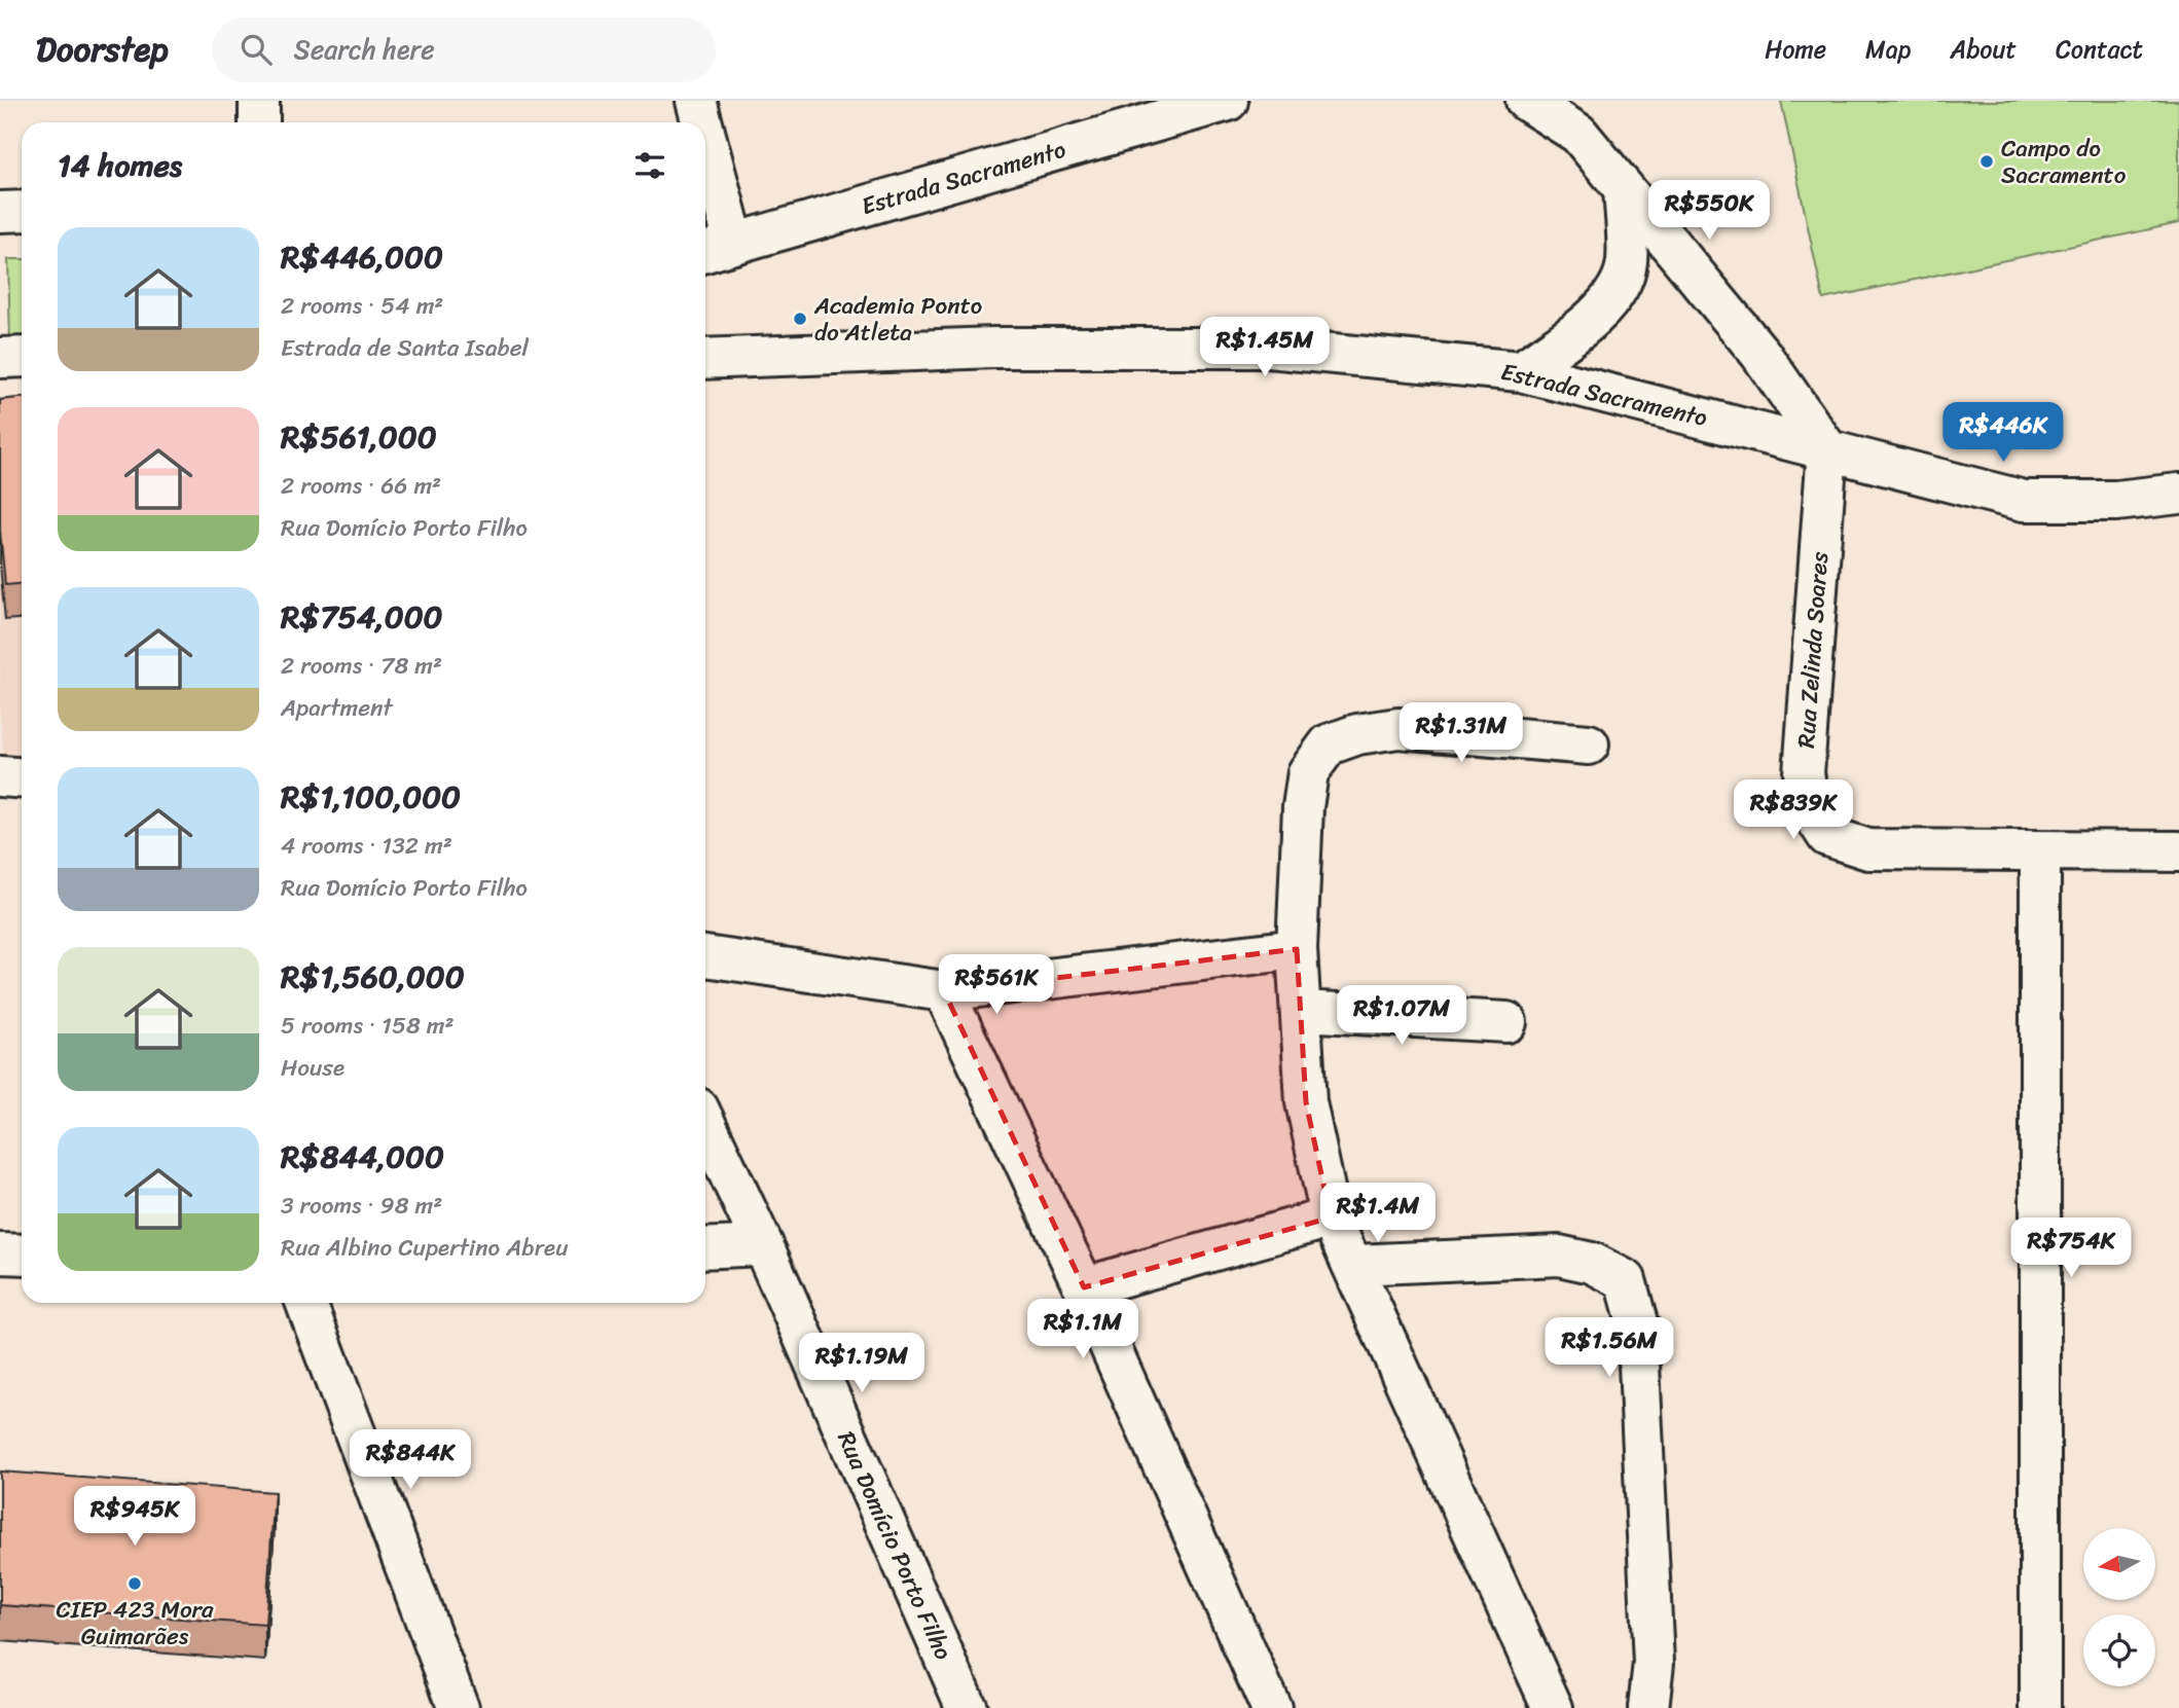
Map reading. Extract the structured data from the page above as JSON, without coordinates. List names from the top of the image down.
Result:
{
  "streets": {
    "street": ["Estrada Sacramento", "Rua Zelinda Soares", "Rua Domício Porto Filho"]
  },
  "crossings": [
    ["Estrada Sacramento", "Rua Zelinda Soares"]
  ],
  "places": ["Campo do Sacramento", "Academia Ponto do Atleta", "CIEP 423 Mora Guimarães"],
  "north": "left",
  "page": {
    "header": "Doorstep",
    "search": "Search here",
    "nav": [
      "Home",
      "Map",
      "About",
      "Contact"
    ],
    "heading": "14 homes",
    "price": [
      "R$550K",
      "R$1.45M",
      "R$446K",
      "R$1.31M",
      "R$839K",
      "R$561K",
      "R$1.07M",
      "R$1.4M",
      "R$754K",
      "R$1.1M",
      "R$1.56M",
      "R$1.19M",
      "R$844K",
      "R$945K"
    ],
    "list": [
      {
        "name": "R$446,000",
        "note": "2 rooms · 54 m² · Estrada de Santa Isabel"
      },
      {
        "name": "R$561,000",
        "note": "2 rooms · 66 m² · Rua Domício Porto Filho"
      },
      {
        "name": "R$754,000",
        "note": "2 rooms · 78 m² · Apartment"
      },
      {
        "name": "R$1,100,000",
        "note": "4 rooms · 132 m² · Rua Domício Porto Filho"
      },
      {
        "name": "R$1,560,000",
        "note": "5 rooms · 158 m² · House"
      },
      {
        "name": "R$844,000",
        "note": "3 rooms · 98 m² · Rua Albino Cupertino Abreu"
      }
    ]
  }
}
